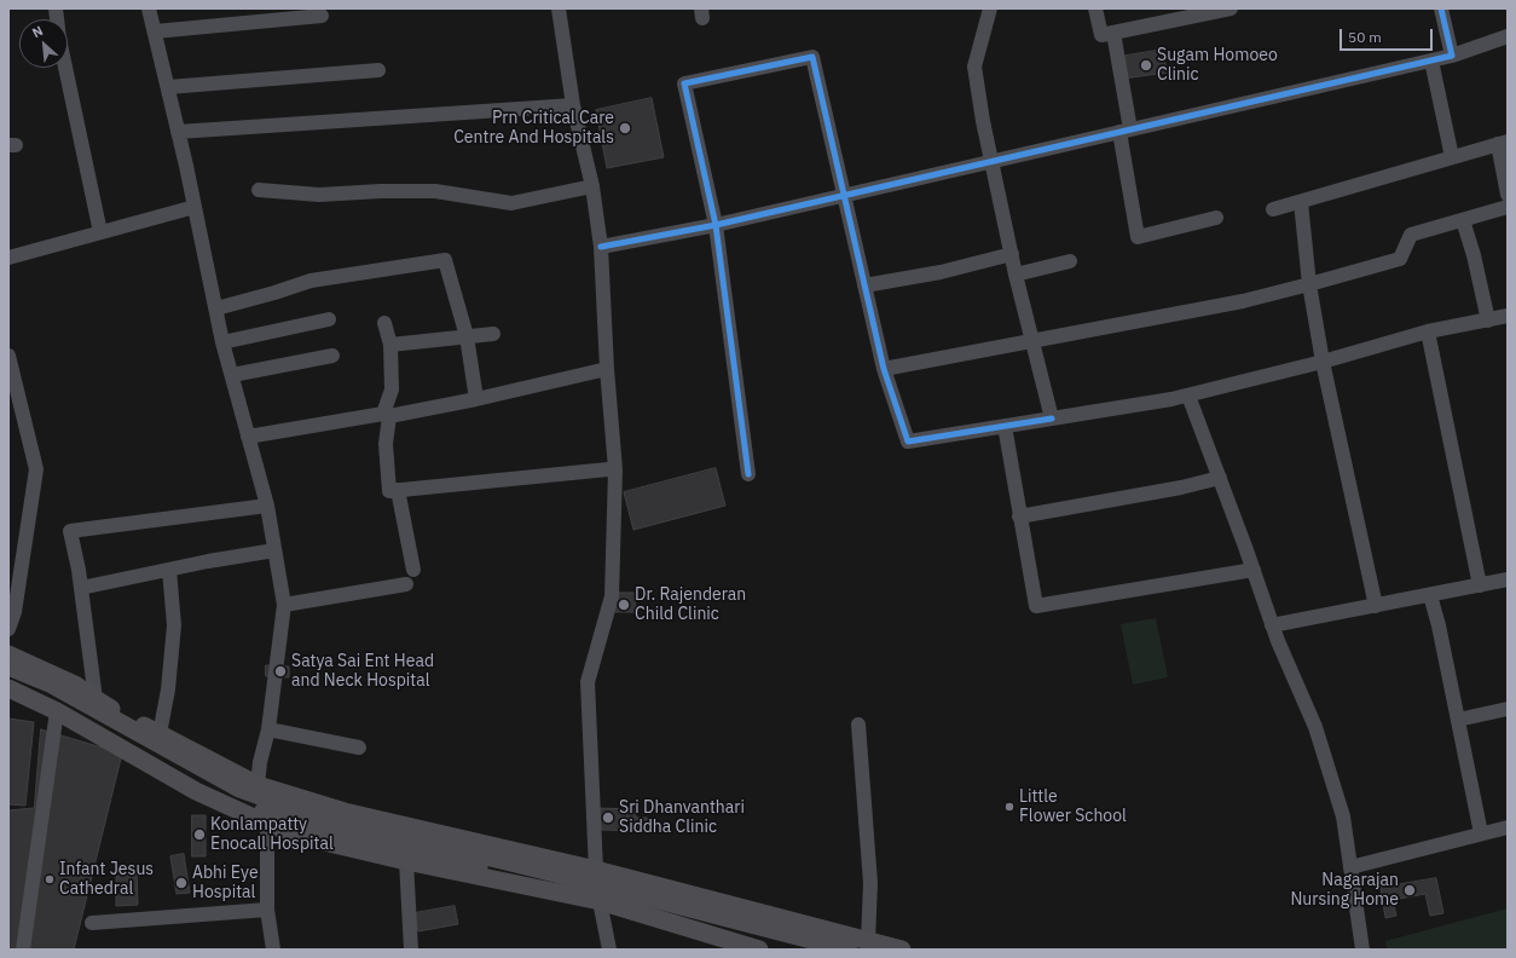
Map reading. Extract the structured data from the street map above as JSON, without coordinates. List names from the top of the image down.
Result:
{
  "places": [
    "Sugam Homoeo Clinic",
    "Prn Critical Care Centre And Hospitals",
    "Dr. Rajenderan Child Clinic",
    "Satya Sai Ent Head and Neck Hospital",
    "Little Flower School",
    "Sri Dhanvanthari Siddha Clinic",
    "Konlampatty Enocall Hospital",
    "Infant Jesus Cathedral",
    "Abhi Eye Hospital",
    "Nagarajan Nursing Home"
  ],
  "scale_bar": "50 m",
  "north": "top left"
}
